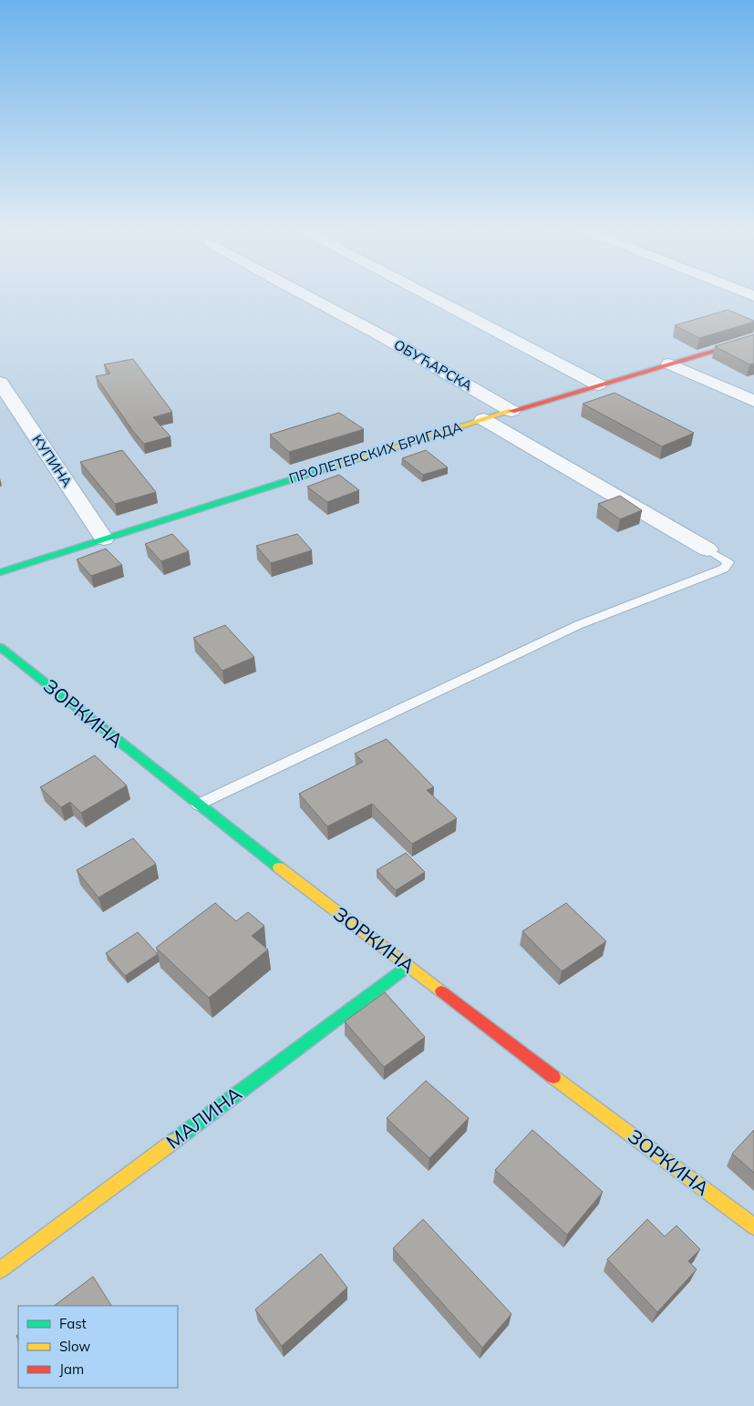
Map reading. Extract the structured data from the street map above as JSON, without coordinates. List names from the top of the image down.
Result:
{
  "streets": {
    "street": [
      "ОБУЋАРСКА",
      "ПРОЛЕТЕРСКИХ БРИГАДА",
      "КУПИНА",
      "ЗОРКИНА",
      "МАЛИНА"
    ]
  },
  "crossings": [
    ["ОБУЋАРСКА", "ПРОЛЕТЕРСКИХ БРИГАДА"],
    ["ПРОЛЕТЕРСКИХ БРИГАДА", "КУПИНА"],
    ["ЗОРКИНА", "МАЛИНА"]
  ],
  "legend": ["Fast", "Slow", "Jam"]
}
